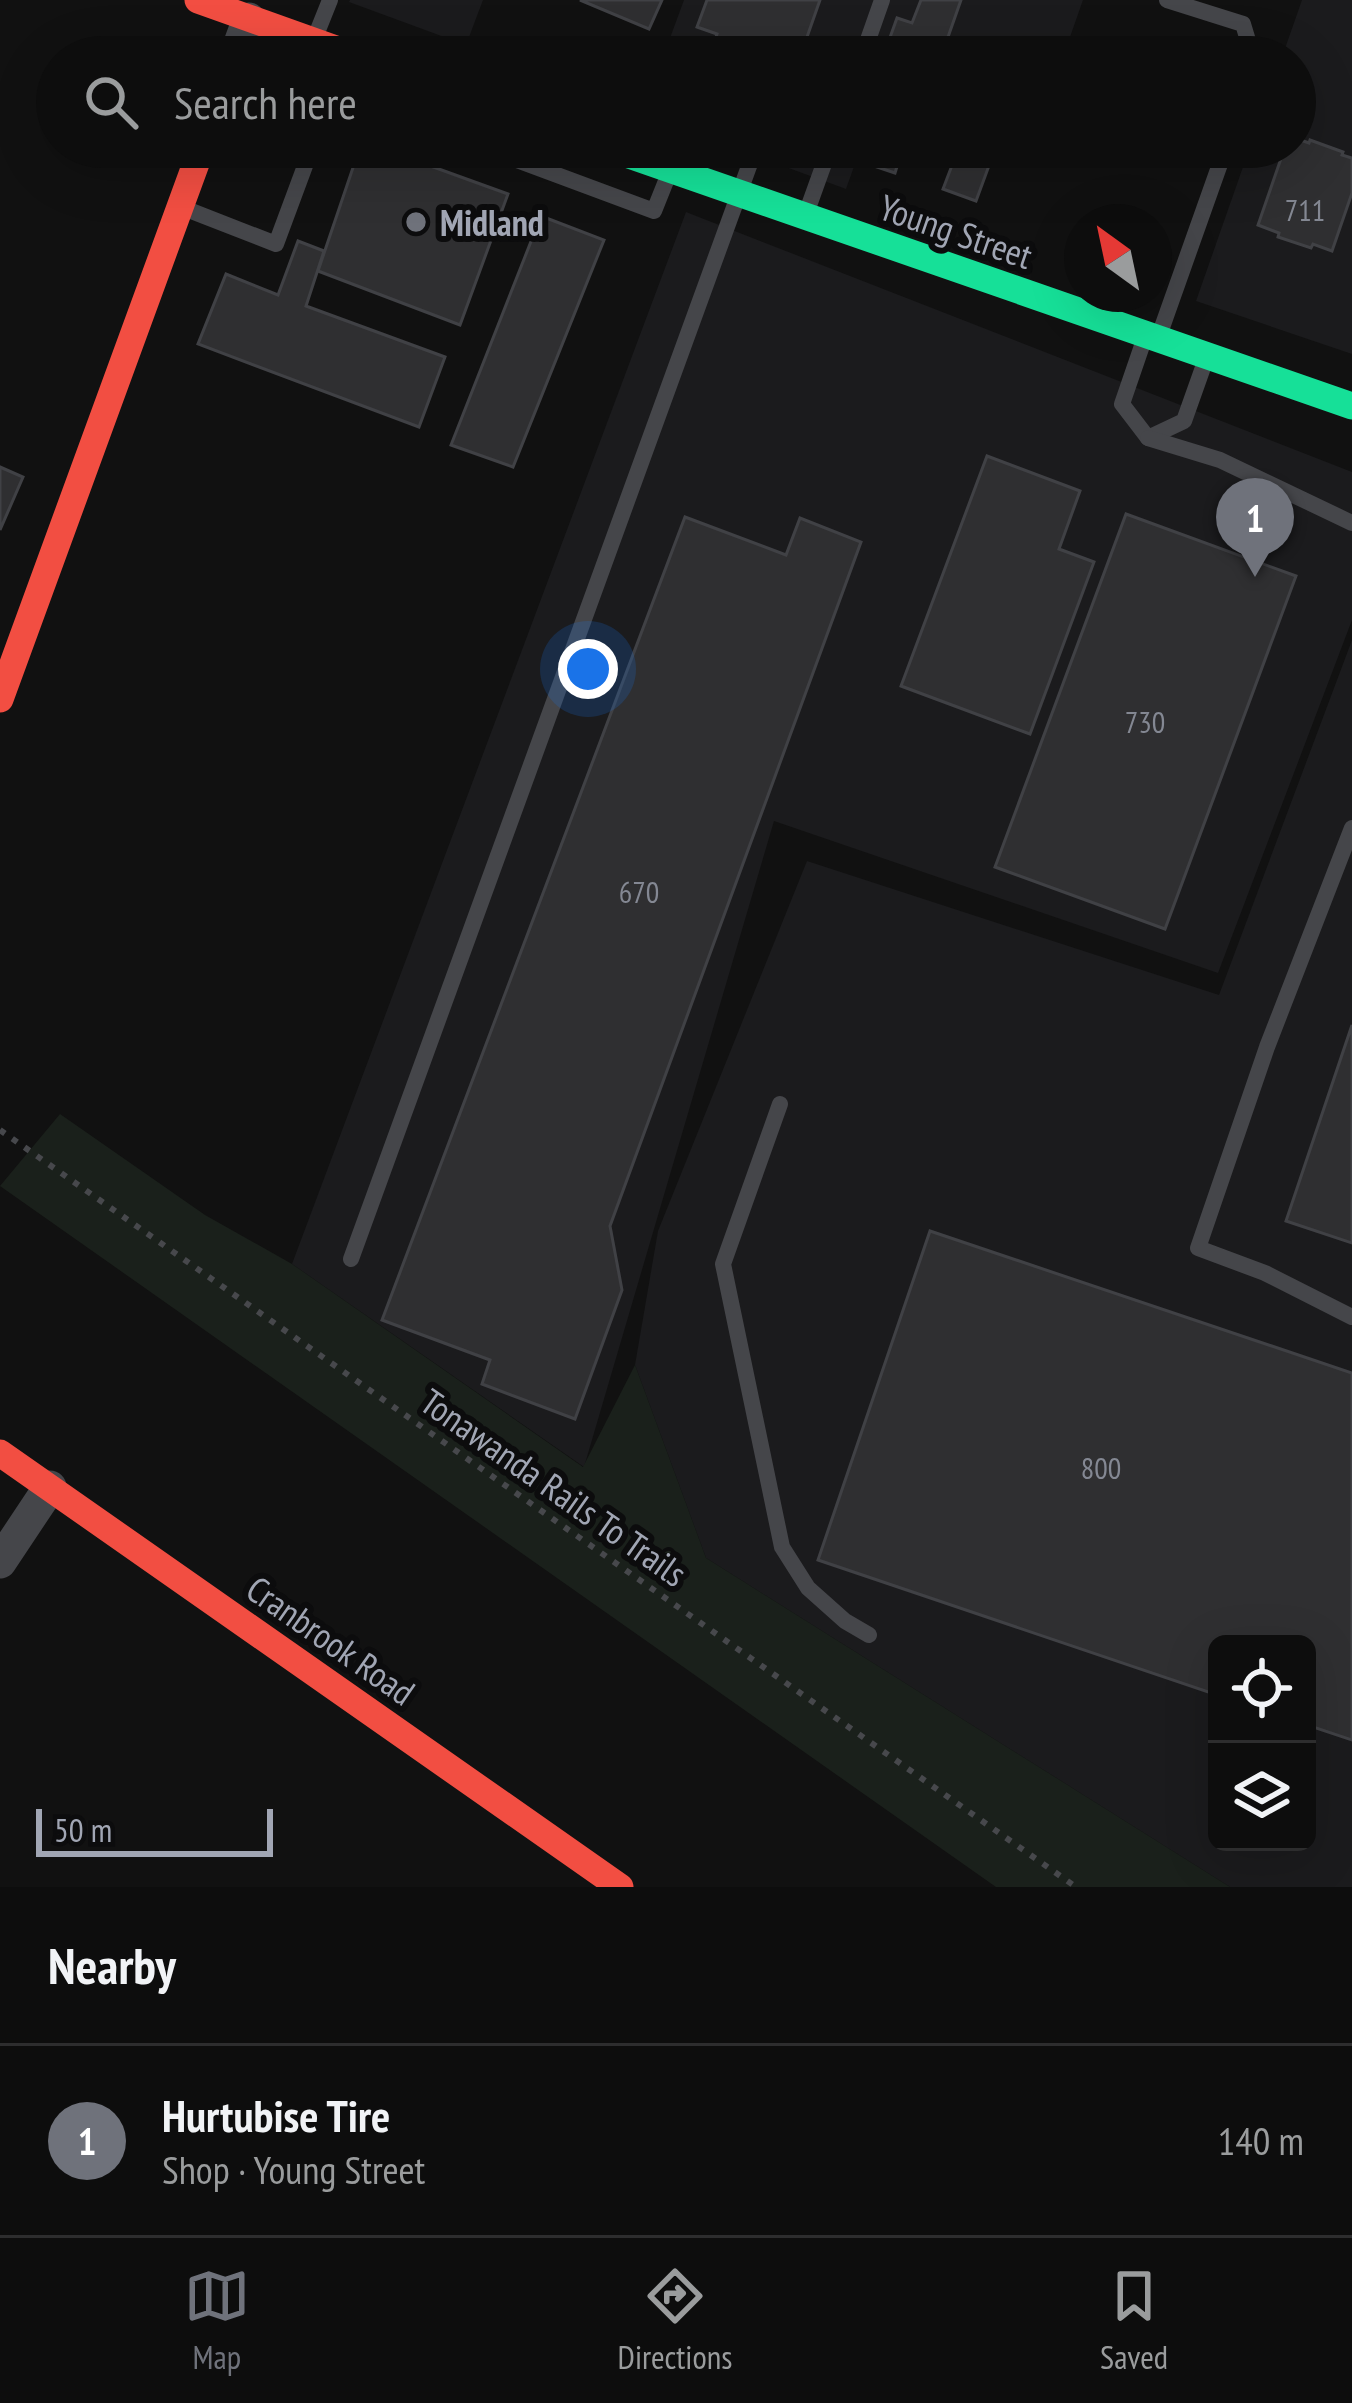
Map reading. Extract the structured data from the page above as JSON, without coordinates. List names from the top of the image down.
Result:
{
  "streets": {
    "street": ["Young Street", "Cranbrook Road"],
    "path": ["Tonawanda Rails To Trails"]
  },
  "places": ["Midland"],
  "house_numbers": [
    "711",
    "730",
    "670",
    "800"
  ],
  "scale_bar": "50 m",
  "north": "top left",
  "page": {
    "search": "Search here",
    "pins": "1",
    "scale": "50 m",
    "heading": "Nearby",
    "list": [
      {
        "mark": "1",
        "name": "Hurtubise Tire",
        "note": "Shop · Young Street",
        "value": "140 m"
      }
    ],
    "nav": ["Map", "Directions", "Saved"]
  }
}
